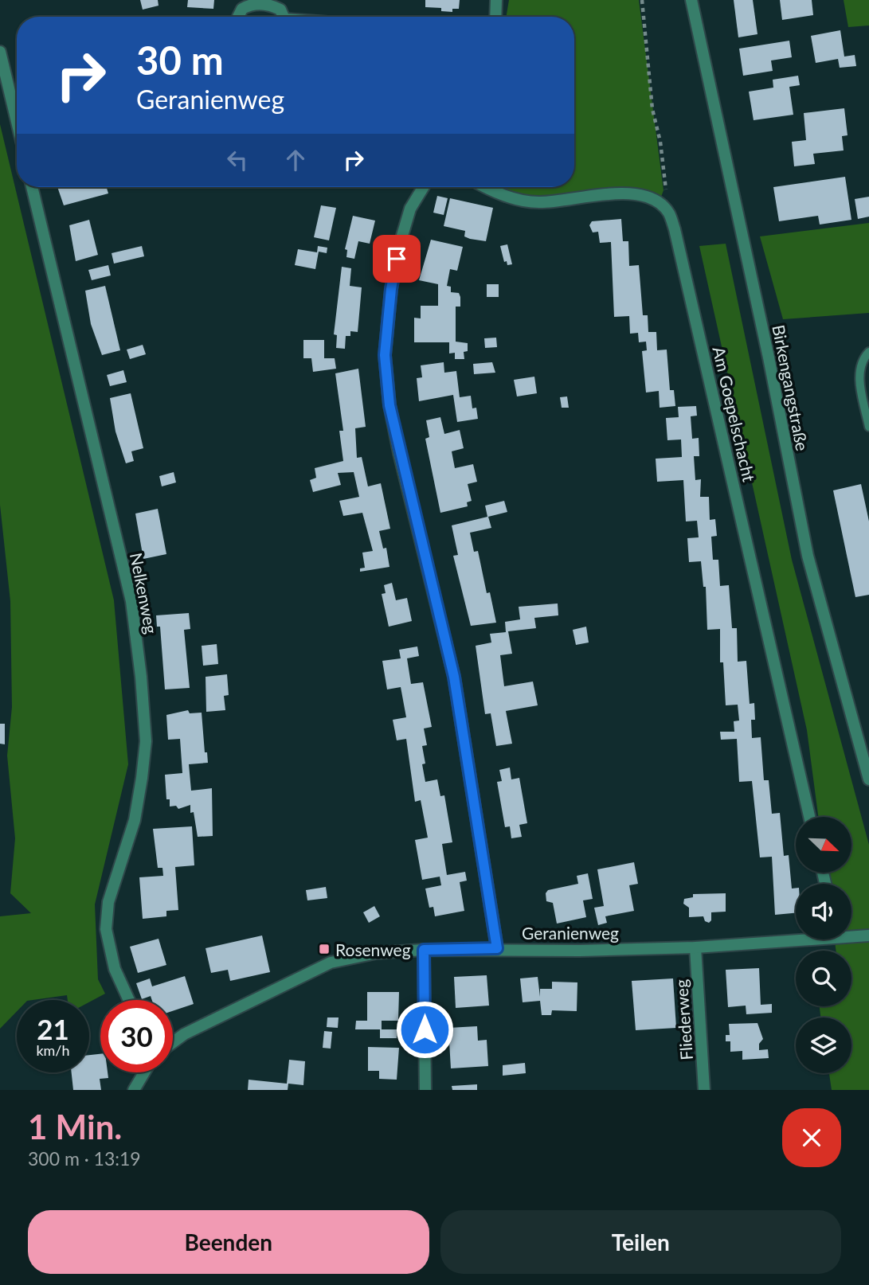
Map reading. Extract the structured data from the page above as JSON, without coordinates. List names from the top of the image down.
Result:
{
  "streets": {
    "street": [
      "Birkengangstraße",
      "Am Goepelschacht",
      "Nelkenweg",
      "Geranienweg",
      "Fliederweg"
    ]
  },
  "crossings": [
    ["Geranienweg", "Fliederweg"]
  ],
  "places": {
    "transit": ["Rosenweg"]
  },
  "north": "bottom right",
  "page": {
    "turn": ["30 m", "Geranienweg"],
    "speed": "21 km/h",
    "limit": "30",
    "heading": ["1 Min.", "300 m · 13:19"],
    "buttons": ["Beenden", "Teilen"]
  }
}
